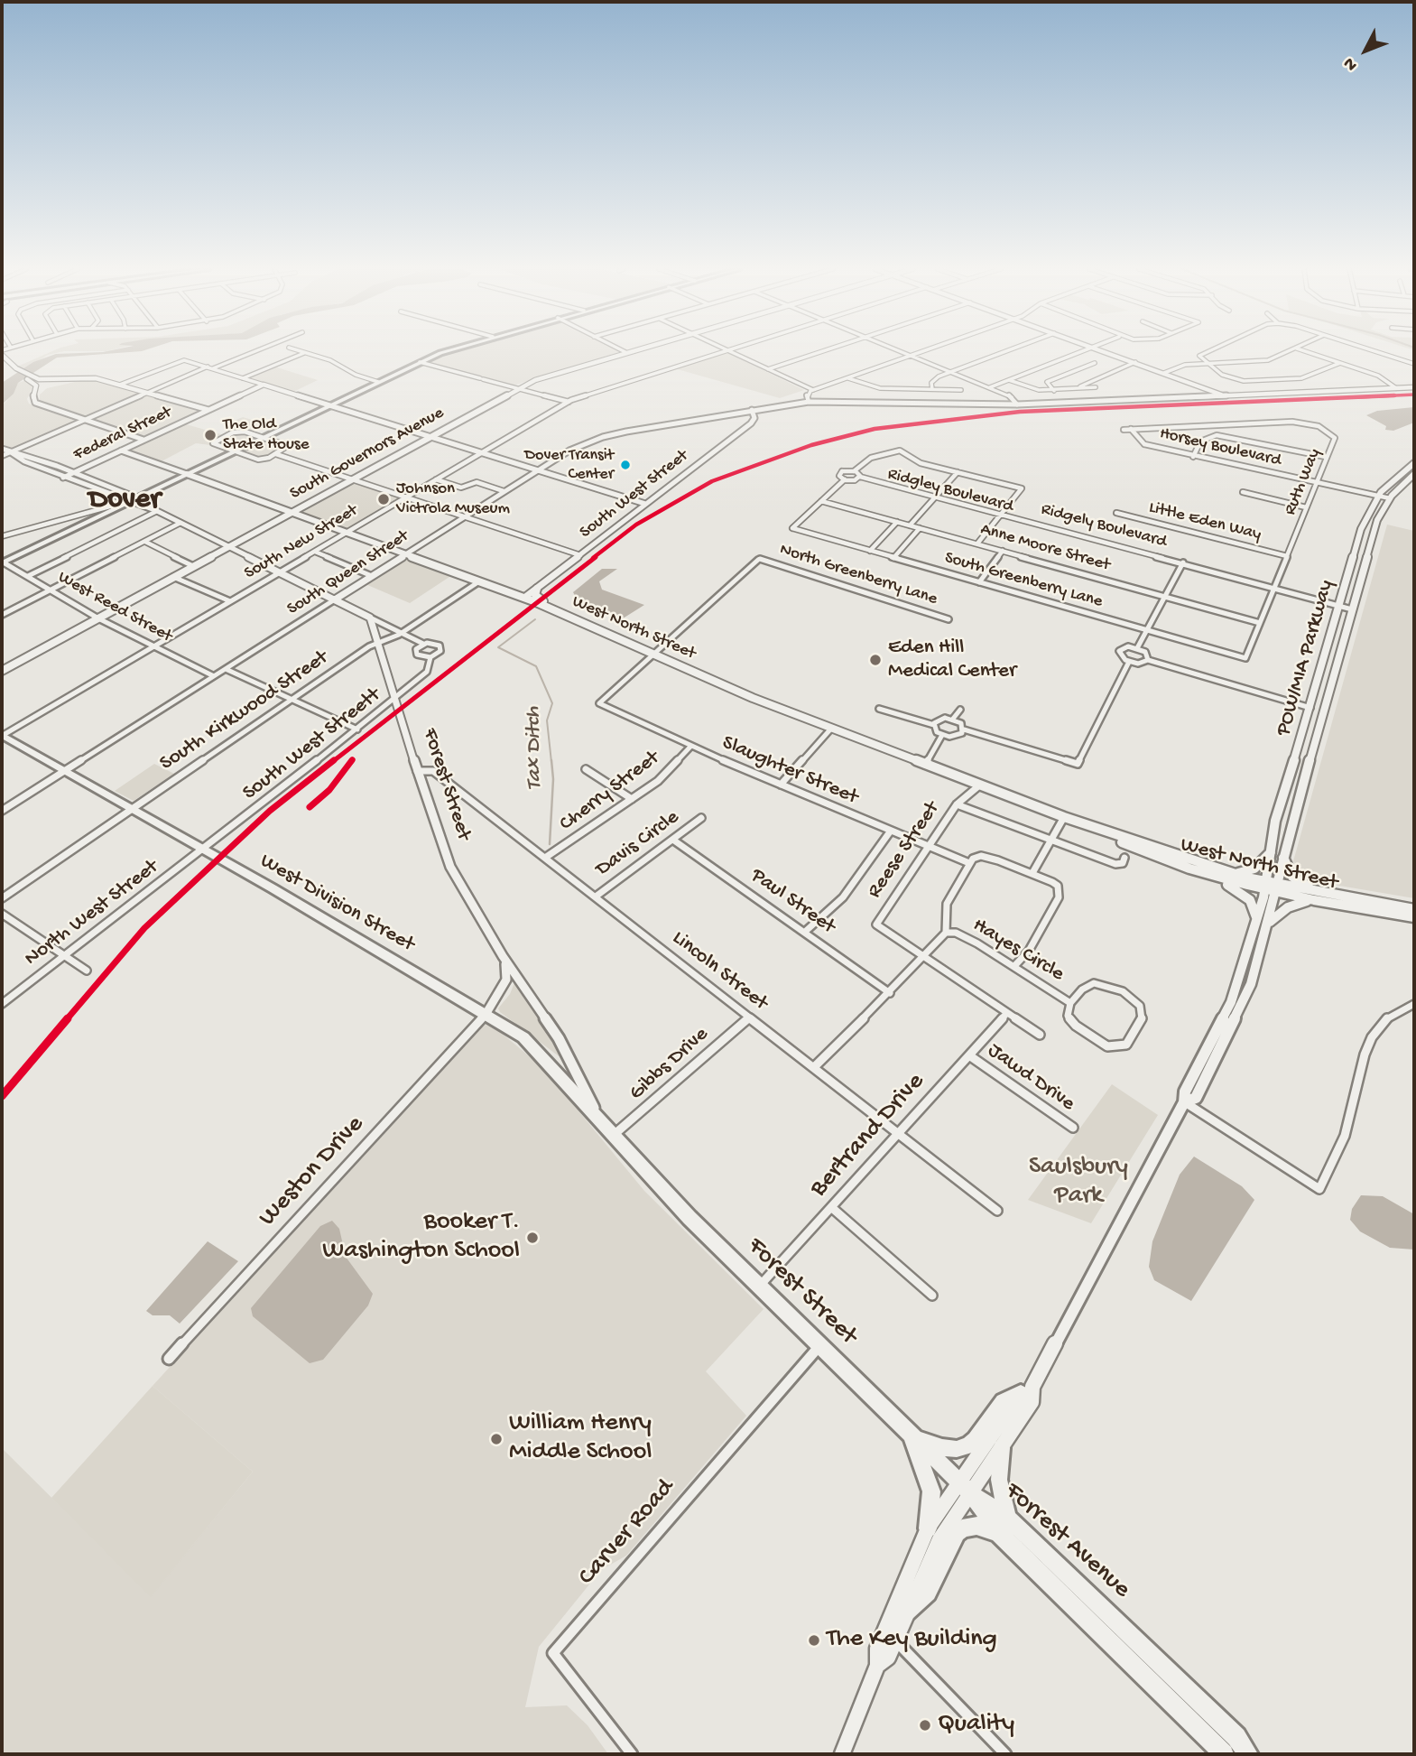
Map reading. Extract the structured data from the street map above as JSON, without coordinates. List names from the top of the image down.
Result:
{
  "streets": {
    "highway": ["Forest Street", "West Division Street", "Forrest Avenue"],
    "main road": ["South Governors Avenue", "West North Street", "POW/MIA Parkway"],
    "street": [
      "Federal Street",
      "Horsey Boulevard",
      "Ruth Way",
      "Ridgley Boulevard",
      "South West Street",
      "Little Eden Way",
      "Ridgely Boulevard",
      "South New Street",
      "Anne Moore Street",
      "South Queen Street",
      "North Greenberry Lane",
      "South Greenberry Lane",
      "West Reed Street",
      "South Kirkwood Street",
      "South West Streett",
      "Slaughter Street",
      "Cherry Street",
      "Davis Circle",
      "Reese Street",
      "Paul Street",
      "North West Street",
      "Hayes Circle",
      "Lincoln Street",
      "Gibbs Drive",
      "Jawd Drive",
      "Bertrand Drive",
      "Weston Drive",
      "Carver Road"
    ]
  },
  "crossings": [
    ["Horsey Boulevard", "Ruth Way"],
    ["Horsey Boulevard", "POW/MIA Parkway"],
    ["South Governors Avenue", "West Reed Street"],
    ["South Governors Avenue", "West North Street"],
    ["Ruth Way", "Little Eden Way"],
    ["Ruth Way", "Ridgely Boulevard"],
    ["Ruth Way", "Anne Moore Street"],
    ["Ruth Way", "South Greenberry Lane"],
    ["Ridgley Boulevard", "Ridgely Boulevard"],
    ["South West Street", "South Queen Street"],
    ["South West Street", "West North Street"],
    ["Ridgely Boulevard", "POW/MIA Parkway"],
    ["South New Street", "West Reed Street"],
    ["South New Street", "West North Street"],
    ["South New Street", "West Division Street"],
    ["Anne Moore Street", "South Greenberry Lane"],
    ["South Queen Street", "West Reed Street"],
    ["South Queen Street", "West North Street"],
    ["South Queen Street", "West Division Street"],
    ["North Greenberry Lane", "West North Street"],
    ["North Greenberry Lane", "Slaughter Street"],
    ["West North Street", "POW/MIA Parkway"],
    ["West North Street", "South Kirkwood Street"],
    ["West North Street", "Slaughter Street"],
    ["West North Street", "Reese Street"],
    ["South Kirkwood Street", "Forest Street"],
    ["South Kirkwood Street", "West Division Street"],
    ["South West Streett", "Forest Street"],
    ["South West Streett", "West Division Street"],
    ["South West Streett", "North West Street"],
    ["Slaughter Street", "Cherry Street"],
    ["Slaughter Street", "Reese Street"],
    ["Forest Street", "West Division Street"],
    ["Forest Street", "Lincoln Street"],
    ["Forest Street", "Gibbs Drive"],
    ["Forest Street", "Bertrand Drive"],
    ["Forest Street", "Weston Drive"],
    ["Forest Street", "Carver Road"],
    ["Forest Street", "Forrest Avenue"],
    ["Cherry Street", "Lincoln Street"],
    ["Davis Circle", "Paul Street"],
    ["Davis Circle", "Lincoln Street"],
    ["Reese Street", "Bertrand Drive"],
    ["West Division Street", "North West Street"],
    ["West Division Street", "Weston Drive"],
    ["Lincoln Street", "Gibbs Drive"],
    ["Lincoln Street", "Bertrand Drive"],
    ["Jawd Drive", "Bertrand Drive"]
  ],
  "districts": ["Dover"],
  "water": ["Tax Ditch"],
  "parks": ["Saulsbury Park"],
  "places": [
    "The Old State House",
    "Dover Transit Center",
    "Johnson Victrola Museum",
    "Eden Hill Medical Center",
    "Booker T. Washington School",
    "William Henry Middle School",
    "The Key Building",
    "Quality"
  ],
  "north": "bottom left"
}
